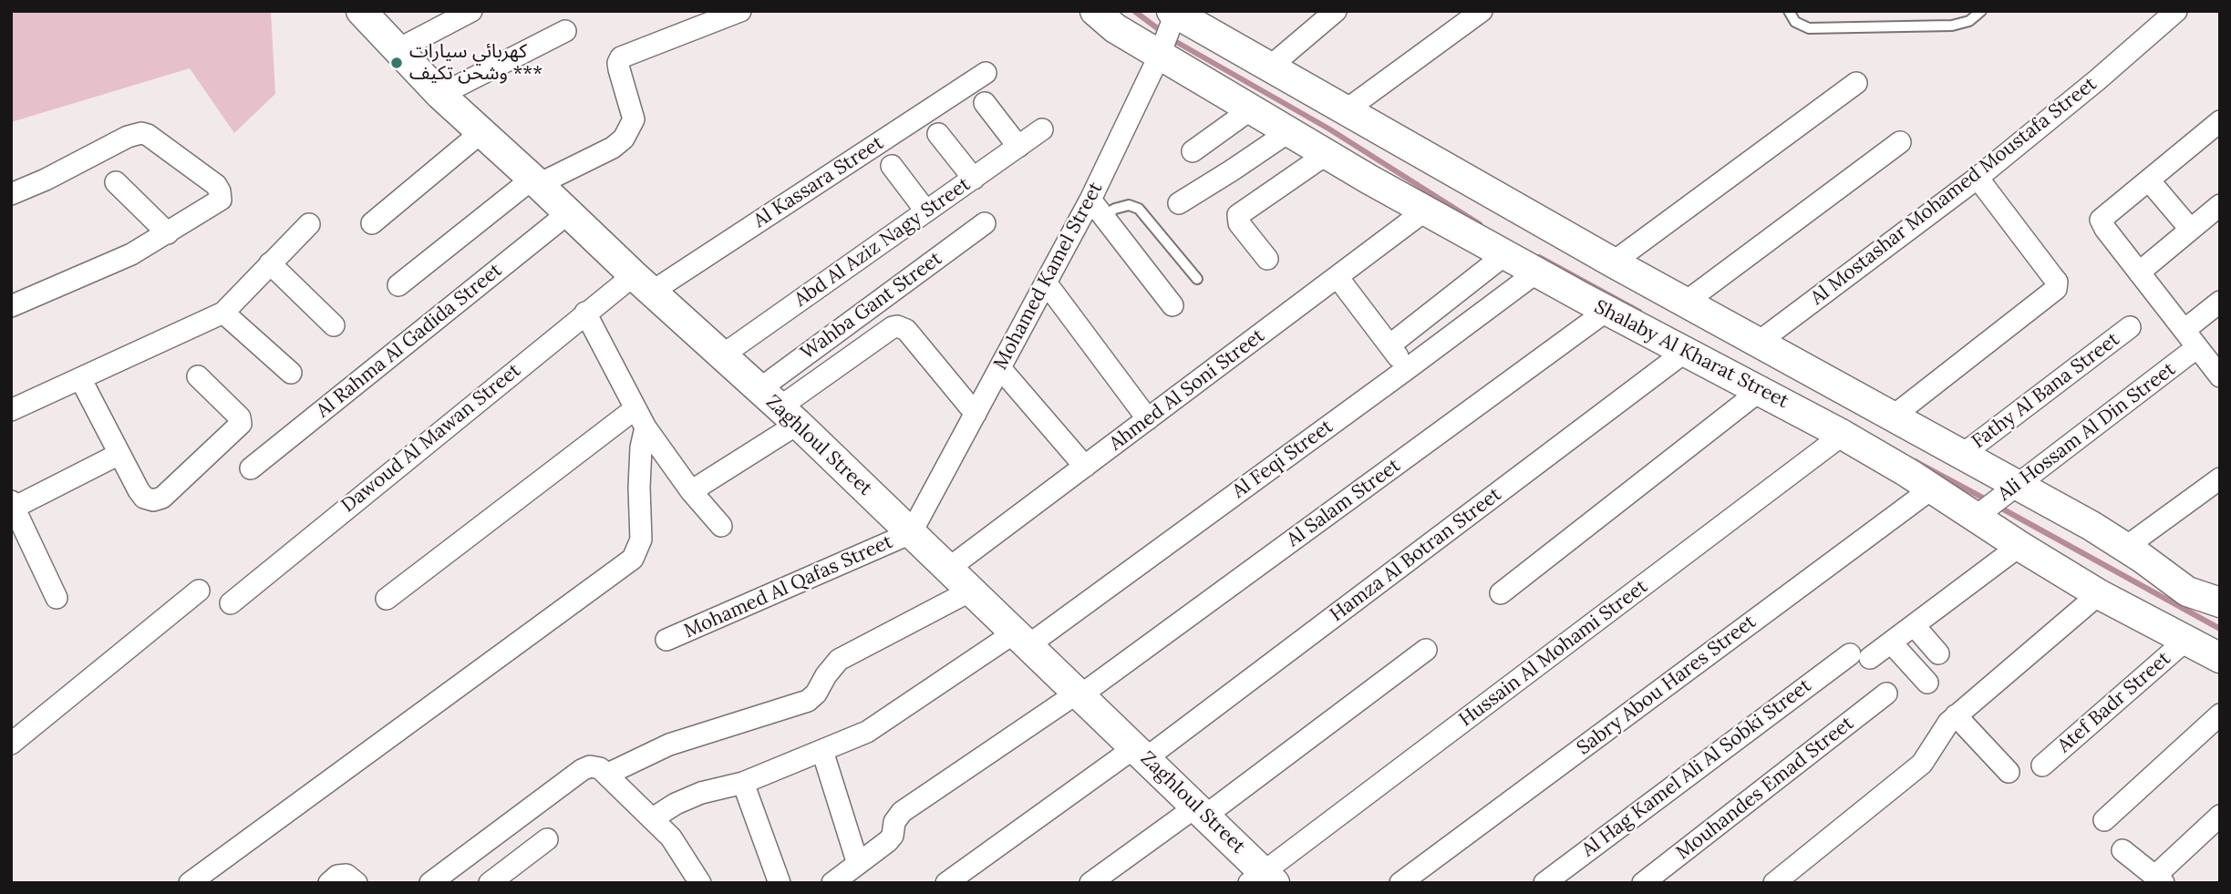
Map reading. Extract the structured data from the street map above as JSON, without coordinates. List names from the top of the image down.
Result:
{
  "streets": {
    "street": [
      "Al Kassara Street",
      "Al Mostashar Mohamed Moustafa Street",
      "Abd Al Aziz Nagy Street",
      "Mohamed Kamel Street",
      "Wahba Gant Street",
      "Al Rahma Al Gadida Street",
      "Shalaby Al Kharat Street",
      "Ahmed Al Soni Street",
      "Fathy Al Bana Street",
      "Ali Hossam Al Din Street",
      "Dawoud Al Mawan Street",
      "Zaghloul Street",
      "Al Feqi Street",
      "Al Salam Street",
      "Hamza Al Botran Street",
      "Mohamed Al Qafas Street",
      "Hussain Al Mohami Street",
      "Sabry Abou Hares Street",
      "Atef Badr Street",
      "Al Hag Kamel Ali Al Sobki Street",
      "Mouhandes Emad Street"
    ]
  },
  "crossings": [
    ["Al Kassara Street", "Dawoud Al Mawan Street"],
    ["Al Kassara Street", "Zaghloul Street"],
    ["Al Mostashar Mohamed Moustafa Street", "Shalaby Al Kharat Street"],
    ["Abd Al Aziz Nagy Street", "Zaghloul Street"],
    ["Mohamed Kamel Street", "Shalaby Al Kharat Street"],
    ["Mohamed Kamel Street", "Zaghloul Street"],
    ["Mohamed Kamel Street", "Mohamed Al Qafas Street"],
    ["Wahba Gant Street", "Zaghloul Street"],
    ["Al Rahma Al Gadida Street", "Zaghloul Street"],
    ["Shalaby Al Kharat Street", "Ahmed Al Soni Street"],
    ["Shalaby Al Kharat Street", "Fathy Al Bana Street"],
    ["Shalaby Al Kharat Street", "Ali Hossam Al Din Street"],
    ["Shalaby Al Kharat Street", "Al Feqi Street"],
    ["Shalaby Al Kharat Street", "Al Salam Street"],
    ["Shalaby Al Kharat Street", "Hamza Al Botran Street"],
    ["Shalaby Al Kharat Street", "Hussain Al Mohami Street"],
    ["Shalaby Al Kharat Street", "Sabry Abou Hares Street"],
    ["Shalaby Al Kharat Street", "Atef Badr Street"],
    ["Ahmed Al Soni Street", "Zaghloul Street"],
    ["Dawoud Al Mawan Street", "Zaghloul Street"],
    ["Zaghloul Street", "Al Feqi Street"],
    ["Zaghloul Street", "Al Salam Street"],
    ["Zaghloul Street", "Hamza Al Botran Street"],
    ["Zaghloul Street", "Mohamed Al Qafas Street"],
    ["Zaghloul Street", "Hussain Al Mohami Street"]
  ],
  "places": ["كهربائي سيارات وشحن تكيف ***"]
}
